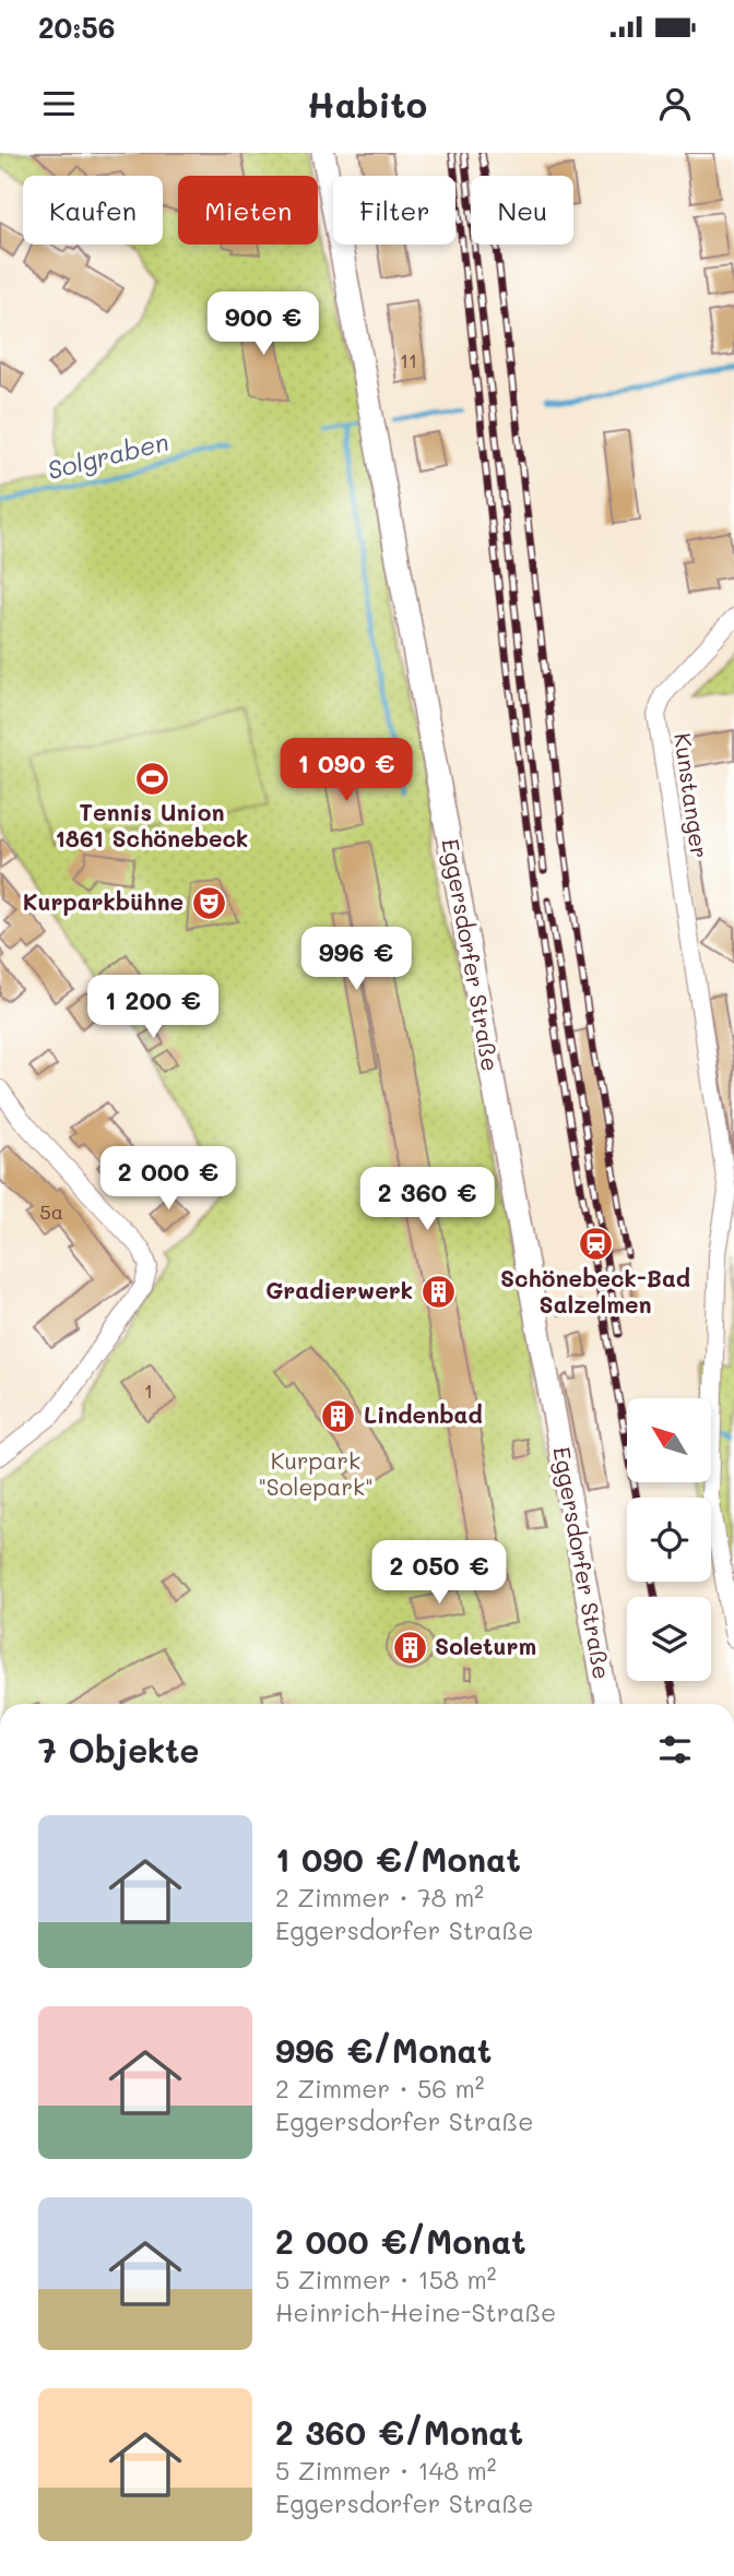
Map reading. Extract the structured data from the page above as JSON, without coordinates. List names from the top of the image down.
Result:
{
  "streets": {
    "street": ["Kunstanger", "Eggersdorfer Straße"]
  },
  "water": ["Solgraben"],
  "parks": ["Kurpark \"Solepark\""],
  "places": {
    "sports": ["Tennis Union 1861 Schönebeck"],
    "theatre": ["Kurparkbühne"],
    "station": ["Schönebeck-Bad Salzelmen"],
    "building": ["Gradierwerk", "Lindenbad", "Soleturm"]
  },
  "house_numbers": ["11", "5a", "1"],
  "north": "top left",
  "page": {
    "status": "20:56",
    "header": "Habito",
    "chip": [
      "Kaufen",
      "Mieten",
      "Filter",
      "Neu"
    ],
    "price": [
      "900 €",
      "1 090 €",
      "996 €",
      "1 200 €",
      "2 000 €",
      "2 360 €",
      "2 050 €"
    ],
    "heading": "7 Objekte",
    "list": [
      {
        "name": "1 090 €/Monat",
        "note": "2 Zimmer · 78 m² · Eggersdorfer Straße"
      },
      {
        "name": "996 €/Monat",
        "note": "2 Zimmer · 56 m² · Eggersdorfer Straße"
      },
      {
        "name": "2 000 €/Monat",
        "note": "5 Zimmer · 158 m² · Heinrich-Heine-Straße"
      },
      {
        "name": "2 360 €/Monat",
        "note": "5 Zimmer · 148 m² · Eggersdorfer Straße"
      }
    ]
  }
}
